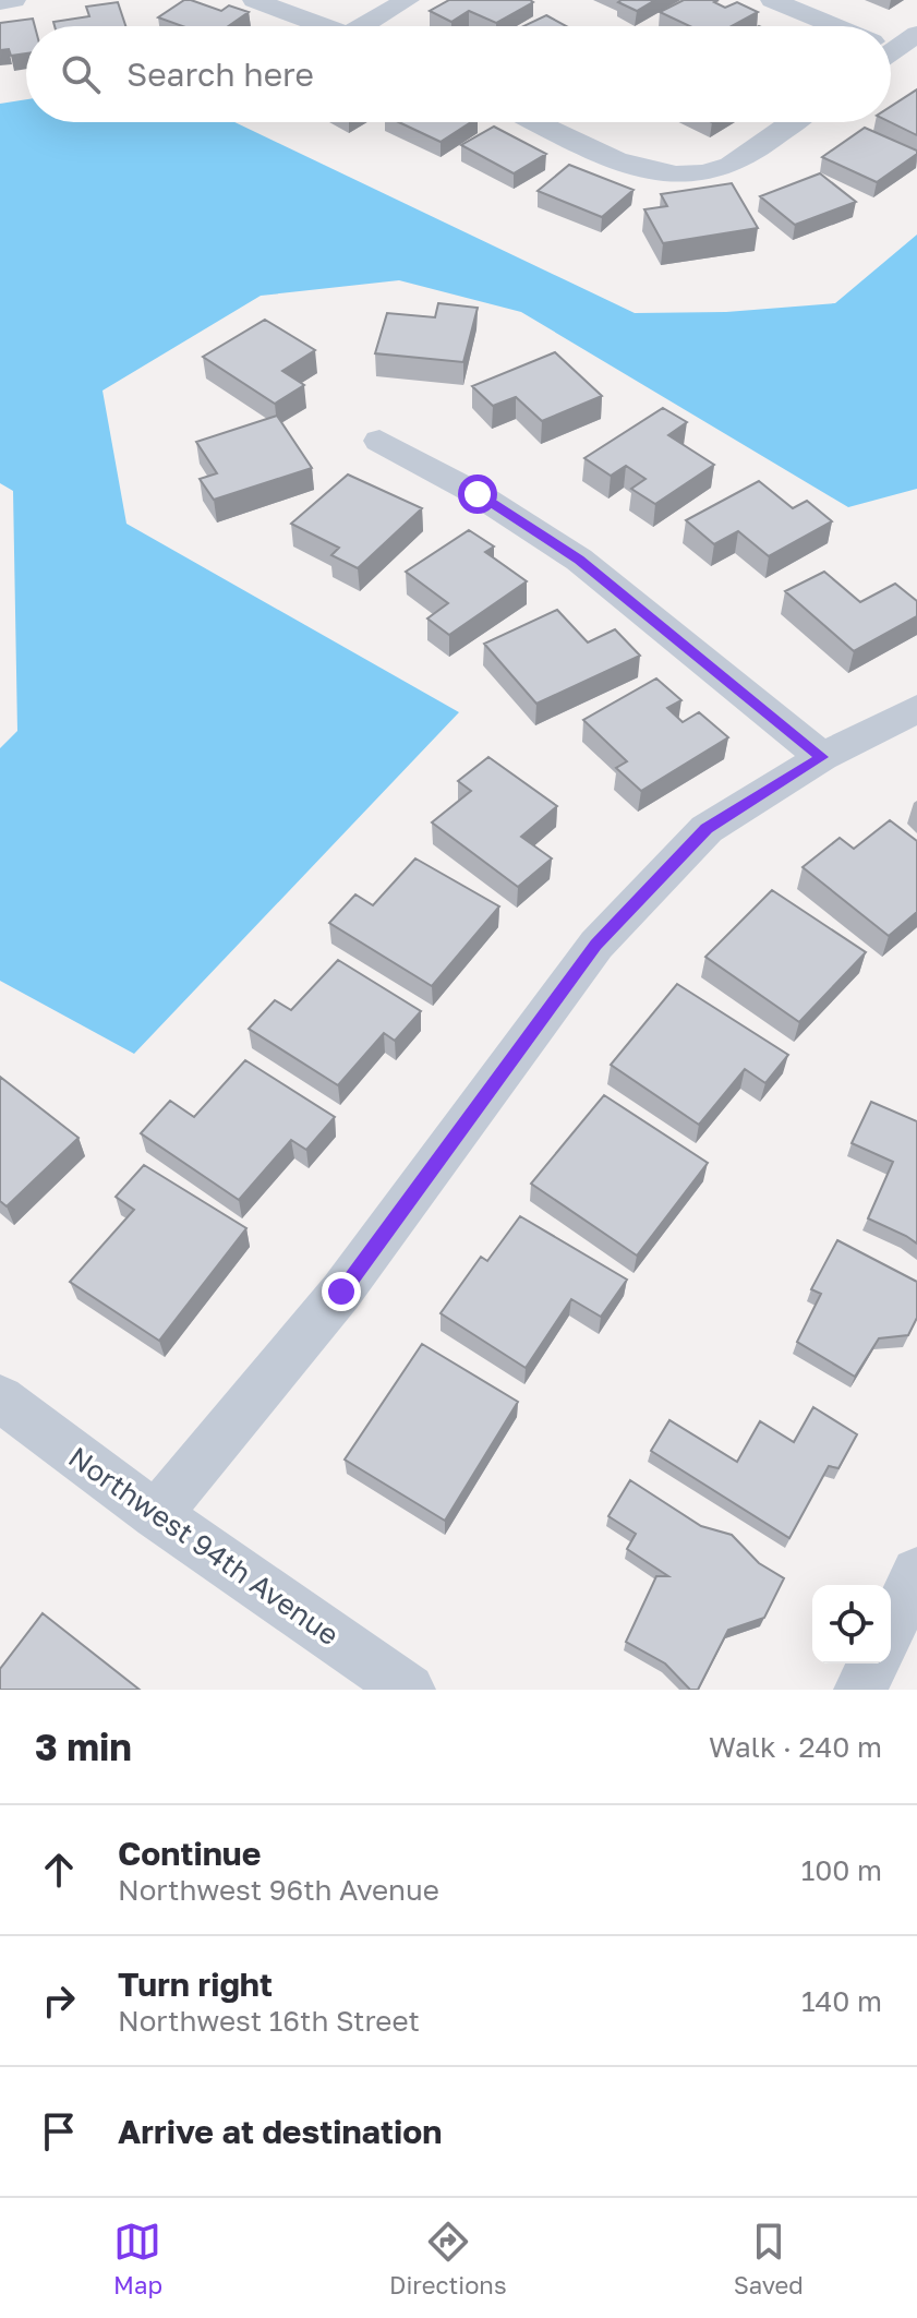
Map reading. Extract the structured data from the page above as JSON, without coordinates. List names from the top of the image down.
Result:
{
  "streets": {
    "street": ["Northwest 94th Avenue"]
  },
  "page": {
    "search": "Search here",
    "heading": ["3 min", "Walk · 240 m"],
    "list": [
      ["Continue", "Northwest 96th Avenue", "100 m"],
      ["Turn right", "Northwest 16th Street", "140 m"],
      "Arrive at destination"
    ],
    "nav": ["Map", "Directions", "Saved"]
  }
}
